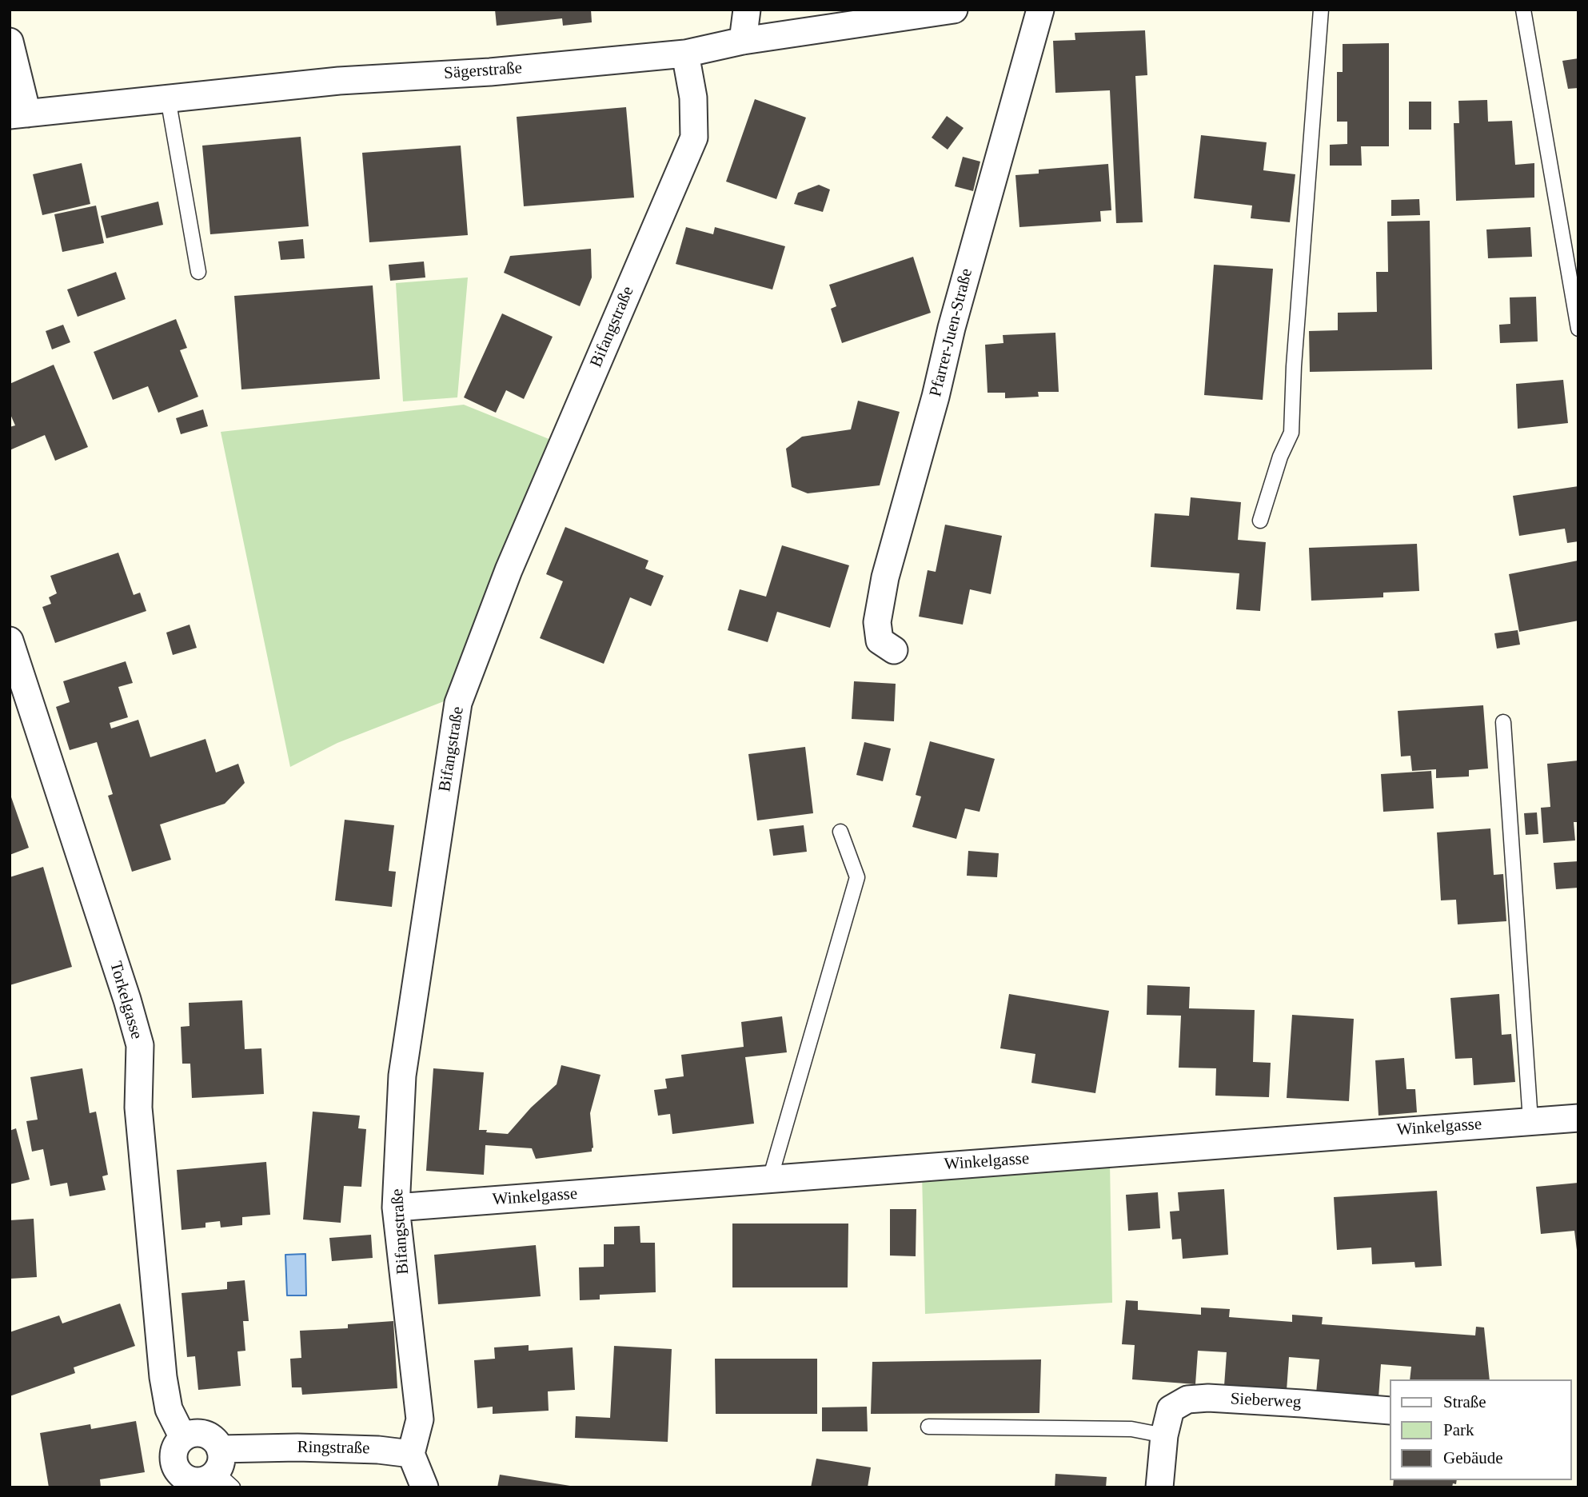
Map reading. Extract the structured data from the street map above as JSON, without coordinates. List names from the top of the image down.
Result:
{
  "streets": {
    "street": [
      "Sägerstraße",
      "Bifangstraße",
      "Pfarrer-Juen-Straße",
      "Torkelgasse",
      "Winkelgasse",
      "Sieberweg",
      "Ringstraße"
    ]
  },
  "crossings": [
    ["Sägerstraße", "Bifangstraße"],
    ["Bifangstraße", "Winkelgasse"],
    ["Bifangstraße", "Ringstraße"],
    ["Torkelgasse", "Ringstraße"]
  ],
  "legend": ["Straße", "Park", "Gebäude"]
}
